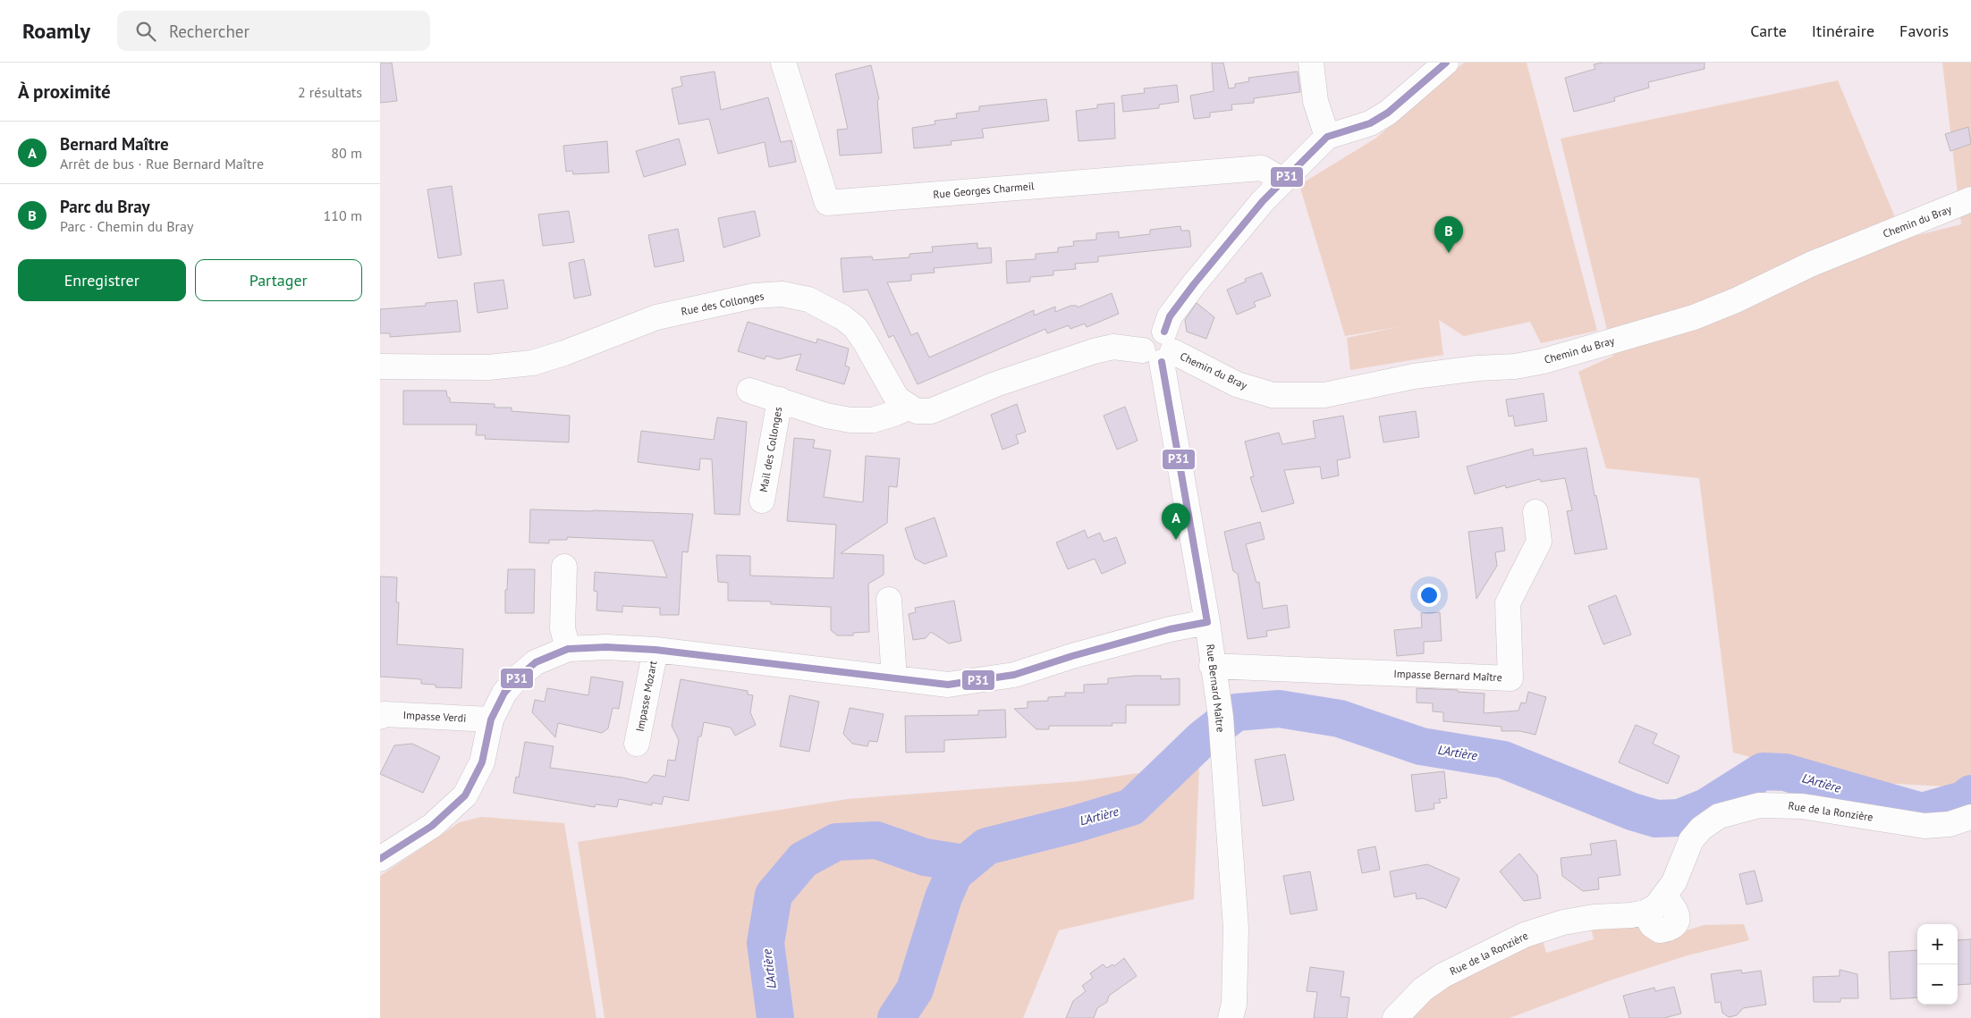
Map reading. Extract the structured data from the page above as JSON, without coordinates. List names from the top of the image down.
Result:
{
  "streets": {
    "street": [
      "Rue Georges Charmeil",
      "Chemin du Bray",
      "Rue des Collonges",
      "Mail des Collonges",
      "Impasse Bernard Maître",
      "Rue Bernard Maître",
      "Impasse Mozart",
      "Impasse Verdi",
      "Rue de la Ronzière"
    ]
  },
  "crossings": [
    ["Chemin du Bray", "Rue Bernard Maître"],
    ["Rue des Collonges", "Mail des Collonges"],
    ["Impasse Bernard Maître", "Rue Bernard Maître"]
  ],
  "water": ["L'Artière"],
  "lines": ["transit line P31"],
  "page": {
    "header": "Roamly",
    "search": "Rechercher",
    "nav": ["Carte", "Itinéraire", "Favoris"],
    "heading": ["À proximité", "2 résultats"],
    "list": [
      {
        "mark": "A",
        "name": "Bernard Maître",
        "note": "Arrêt de bus · Rue Bernard Maître",
        "value": "80 m"
      },
      {
        "mark": "B",
        "name": "Parc du Bray",
        "note": "Parc · Chemin du Bray",
        "value": "110 m"
      }
    ],
    "pins": ["B", "A"],
    "buttons": ["Enregistrer", "Partager"],
    "map_buttons": ["+", "−"]
  }
}
